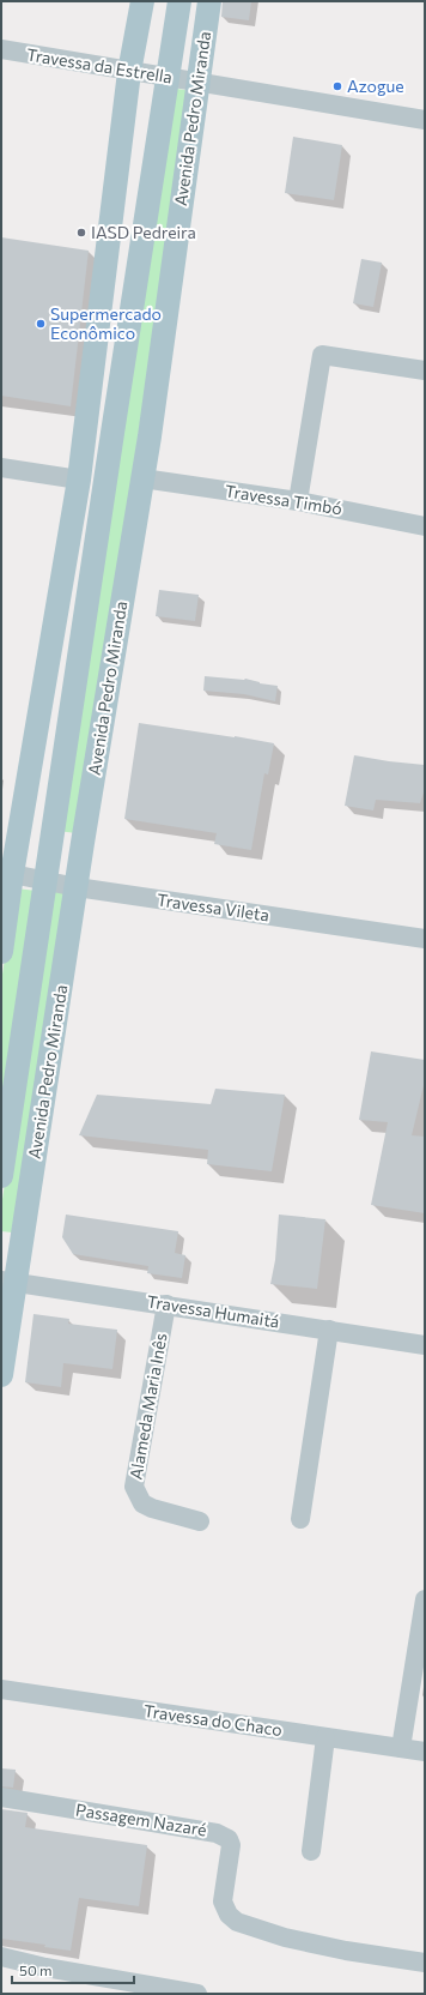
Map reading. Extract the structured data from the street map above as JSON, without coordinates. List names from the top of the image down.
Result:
{
  "streets": {
    "main road": ["Avenida Pedro Miranda"],
    "street": [
      "Travessa da Estrella",
      "Travessa Timbó",
      "Travessa Vileta",
      "Travessa Humaitá",
      "Alameda Maria Inês",
      "Travessa do Chaco",
      "Passagem Nazaré"
    ]
  },
  "crossings": [
    ["Travessa da Estrella", "Avenida Pedro Miranda"],
    ["Avenida Pedro Miranda", "Travessa Timbó"],
    ["Avenida Pedro Miranda", "Travessa Vileta"],
    ["Avenida Pedro Miranda", "Travessa Humaitá"],
    ["Travessa Humaitá", "Alameda Maria Inês"]
  ],
  "places": ["Azogue", "IASD Pedreira", "Supermercado Econômico"],
  "scale_bar": "50 m"
}
